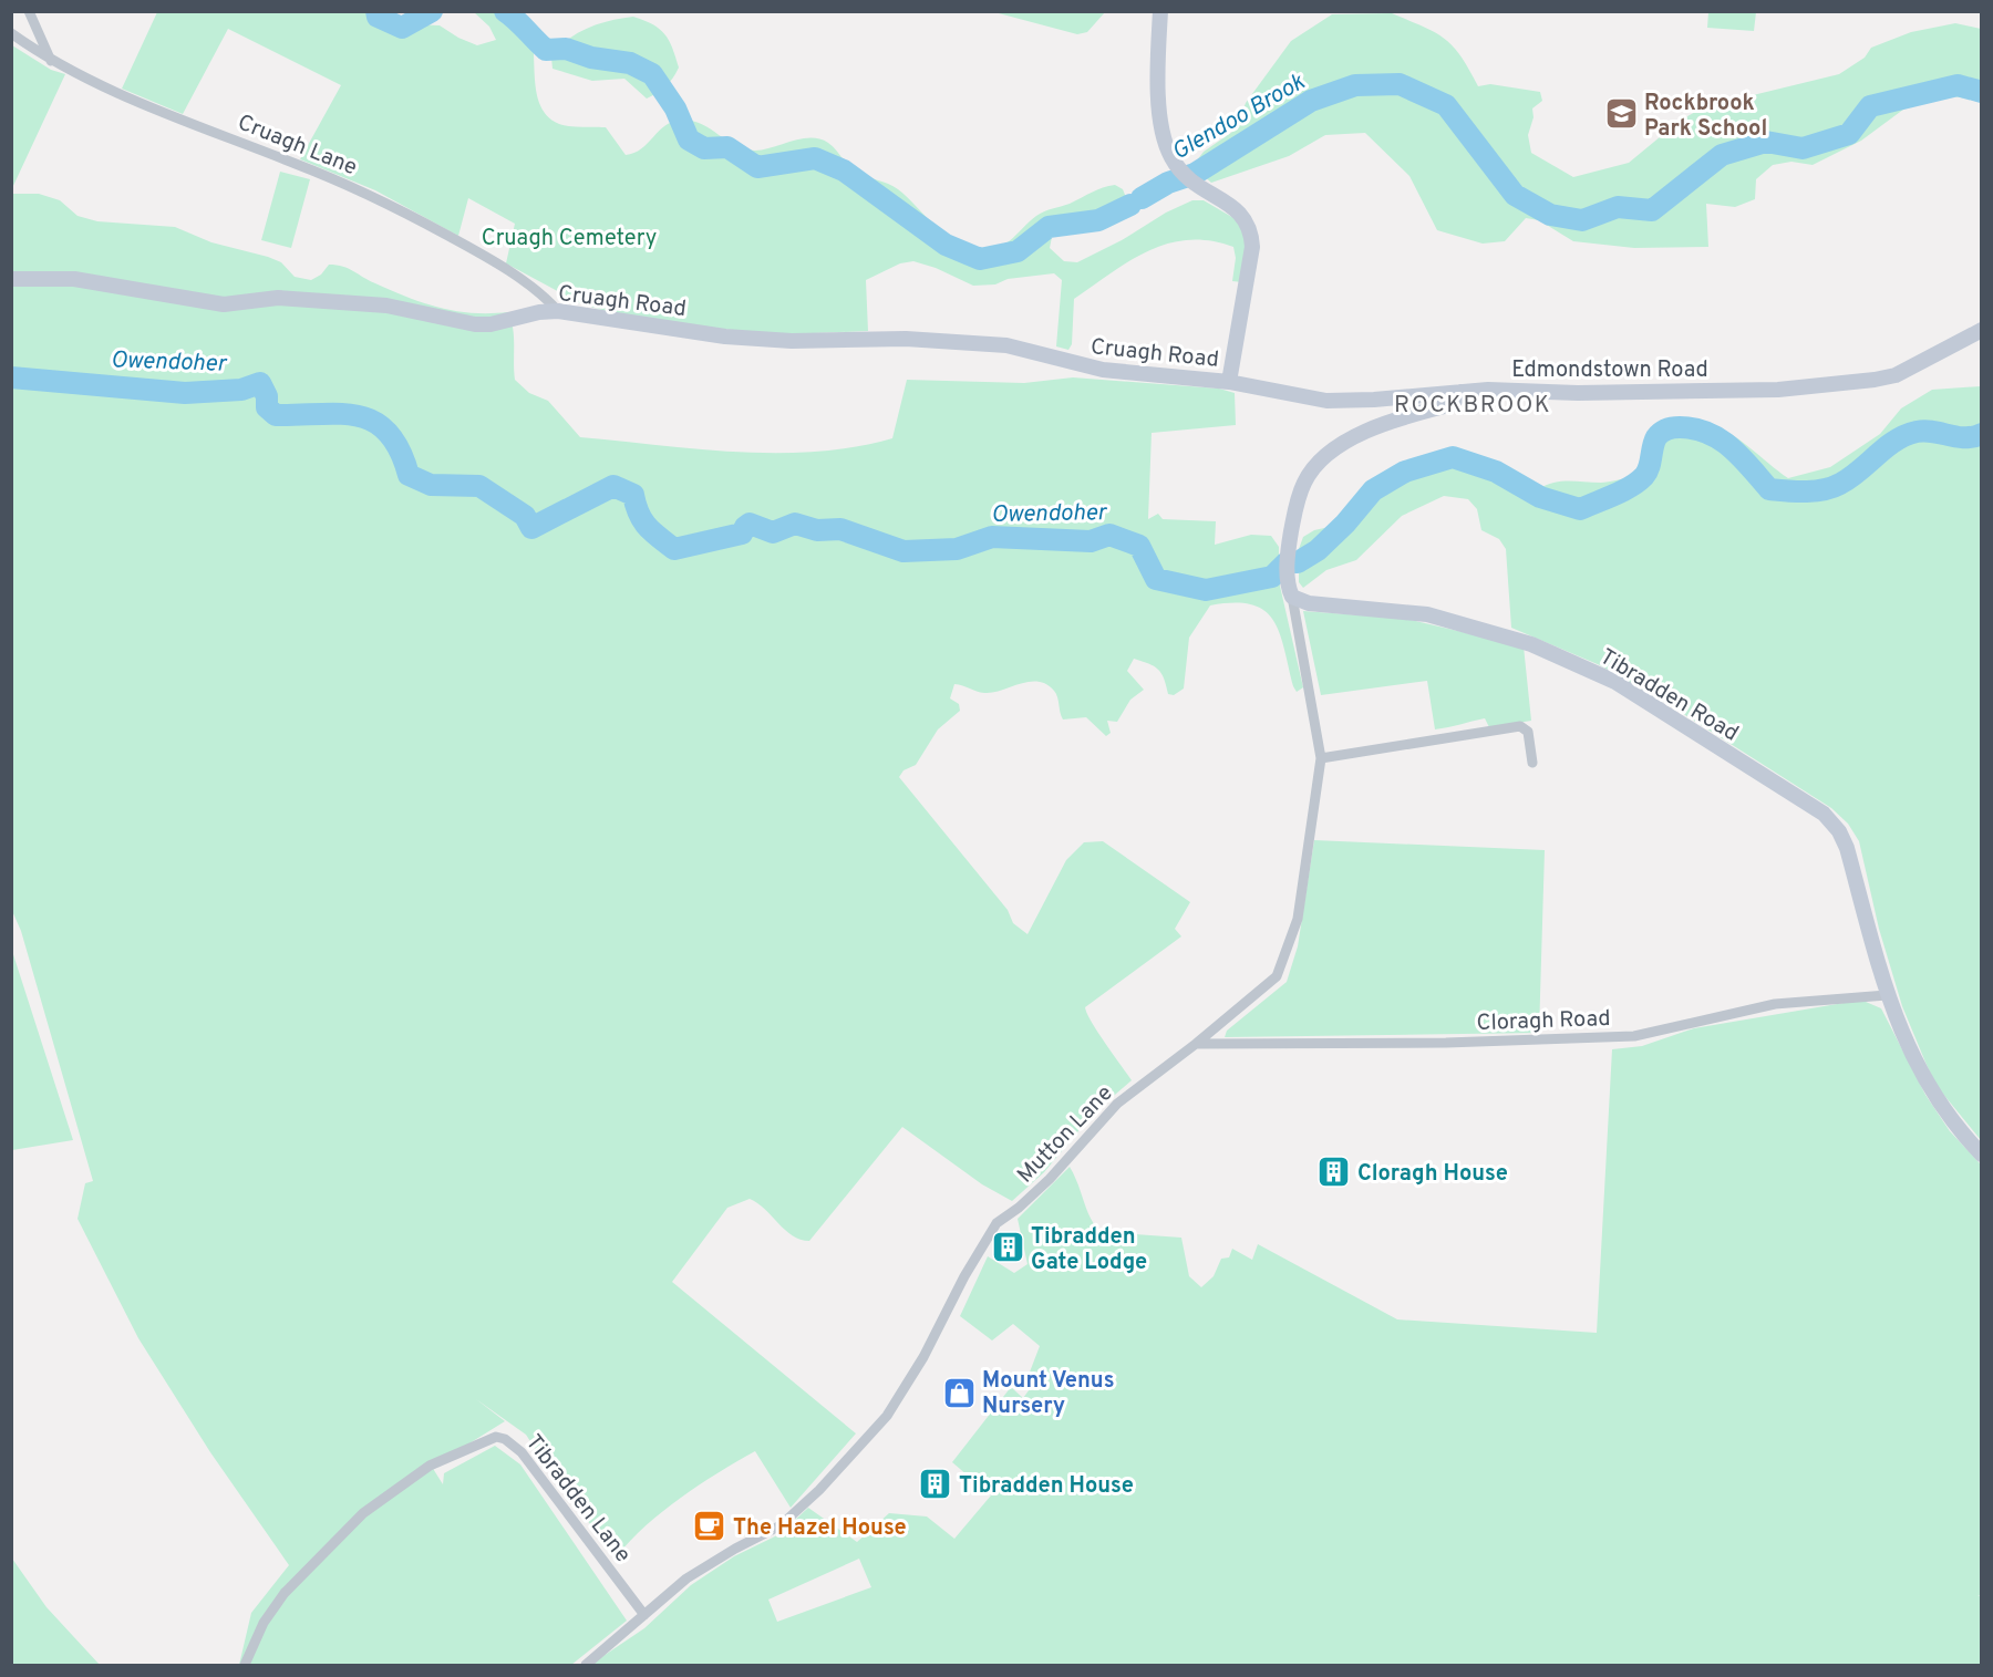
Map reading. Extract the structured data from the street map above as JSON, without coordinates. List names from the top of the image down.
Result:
{
  "streets": {
    "main road": ["Cruagh Road", "Edmondstown Road", "Tibradden Road"],
    "street": [
      "Cruagh Lane",
      "Cloragh Road",
      "Mutton Lane",
      "Tibradden Lane"
    ]
  },
  "crossings": [
    ["Cruagh Lane", "Cruagh Road"],
    ["Cruagh Road", "Edmondstown Road"],
    ["Tibradden Road", "Cloragh Road"],
    ["Tibradden Road", "Mutton Lane"],
    ["Cloragh Road", "Mutton Lane"],
    ["Mutton Lane", "Tibradden Lane"]
  ],
  "districts": ["ROCKBROOK"],
  "water": ["Glendoo Brook", "Owendoher"],
  "parks": ["Cruagh Cemetery"],
  "places": {
    "school or university": ["Rockbrook Park School"],
    "building": ["Cloragh House", "Tibradden Gate Lodge", "Tibradden House"],
    "shop": ["Mount Venus Nursery"],
    "cafe": ["The Hazel House"]
  }
}
